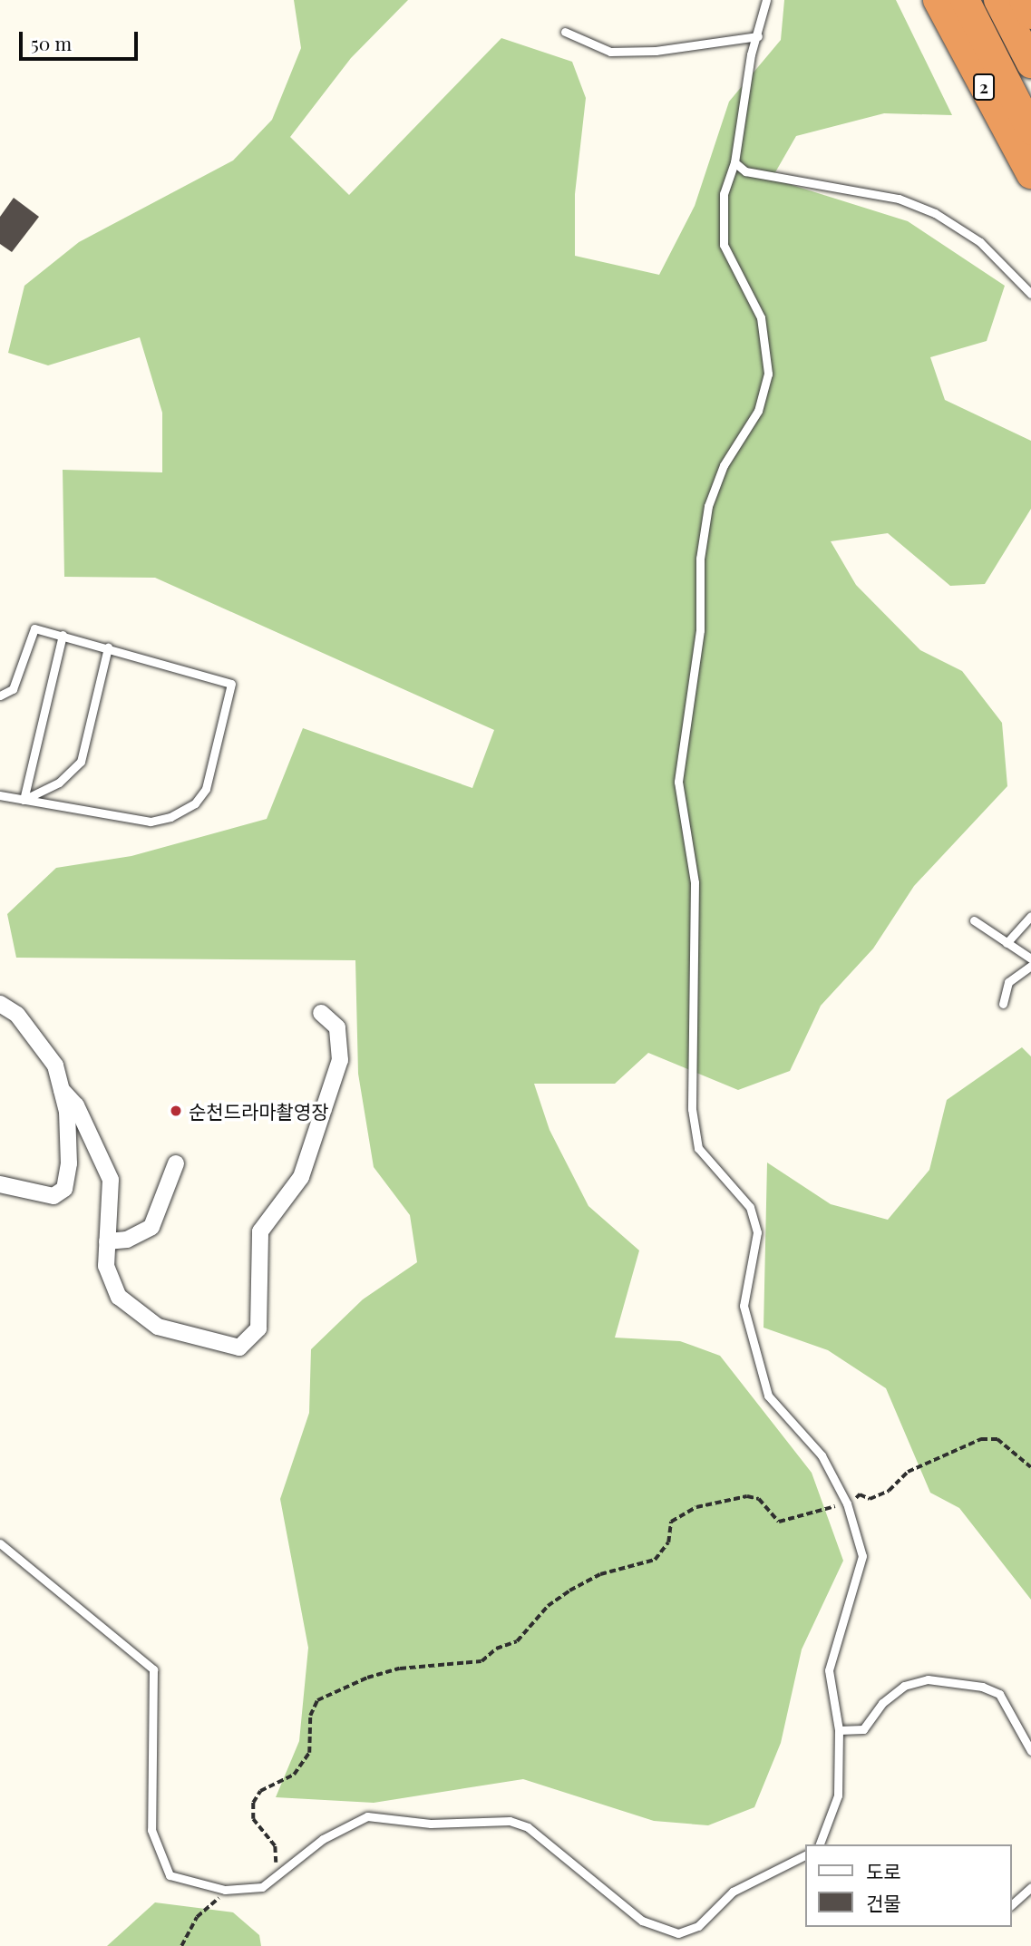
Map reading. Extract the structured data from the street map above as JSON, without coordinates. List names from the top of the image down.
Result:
{
  "streets": {
    "highway": ["2"]
  },
  "places": ["순천드라마촬영장"],
  "legend": ["도로", "건물"],
  "scale_bar": "50 m"
}
